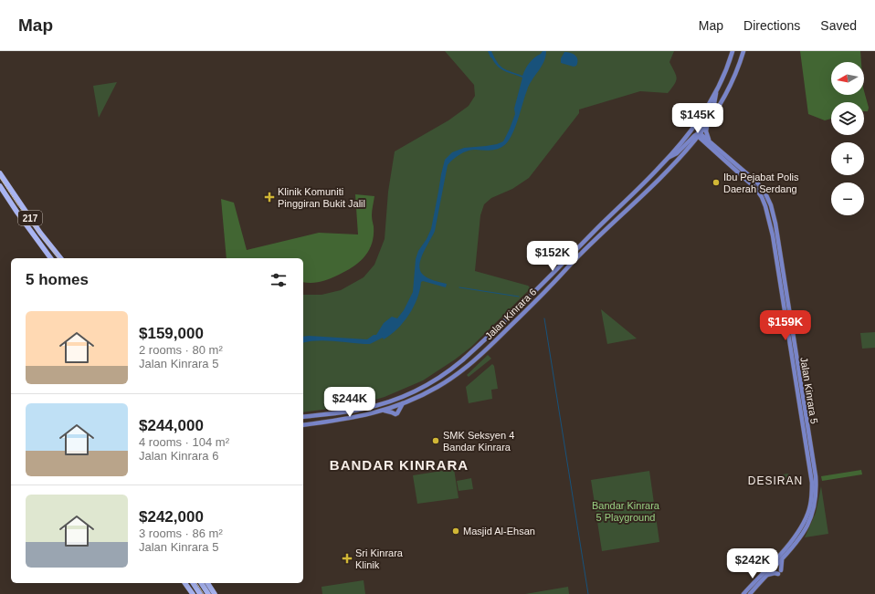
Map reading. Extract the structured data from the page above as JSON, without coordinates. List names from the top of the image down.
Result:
{
  "streets": {
    "highway": ["217"],
    "main road": ["Jalan Kinrara 6", "Jalan Kinrara 5"]
  },
  "crossings": [
    ["Jalan Kinrara 6", "Jalan Kinrara 5"]
  ],
  "districts": ["BANDAR KINRARA", "DESIRAN"],
  "parks": ["Bandar Kinrara 5 Playground"],
  "places": {
    "other": ["Ibu Pejabat Polis Daerah Serdang", "SMK Seksyen 4 Bandar Kinrara", "Masjid Al-Ehsan"],
    "health": ["Klinik Komuniti Pinggiran Bukit Jalil", "Sri Kinrara Klinik"]
  },
  "north": "left",
  "page": {
    "header": "Map",
    "nav": ["Map", "Directions", "Saved"],
    "map_buttons": ["+", "−"],
    "price": [
      "$145K",
      "$152K",
      "$159K",
      "$244K",
      "$242K"
    ],
    "heading": "5 homes",
    "list": [
      {
        "name": "$159,000",
        "note": "2 rooms · 80 m² · Jalan Kinrara 5"
      },
      {
        "name": "$244,000",
        "note": "4 rooms · 104 m² · Jalan Kinrara 6"
      },
      {
        "name": "$242,000",
        "note": "3 rooms · 86 m² · Jalan Kinrara 5"
      }
    ]
  }
}
